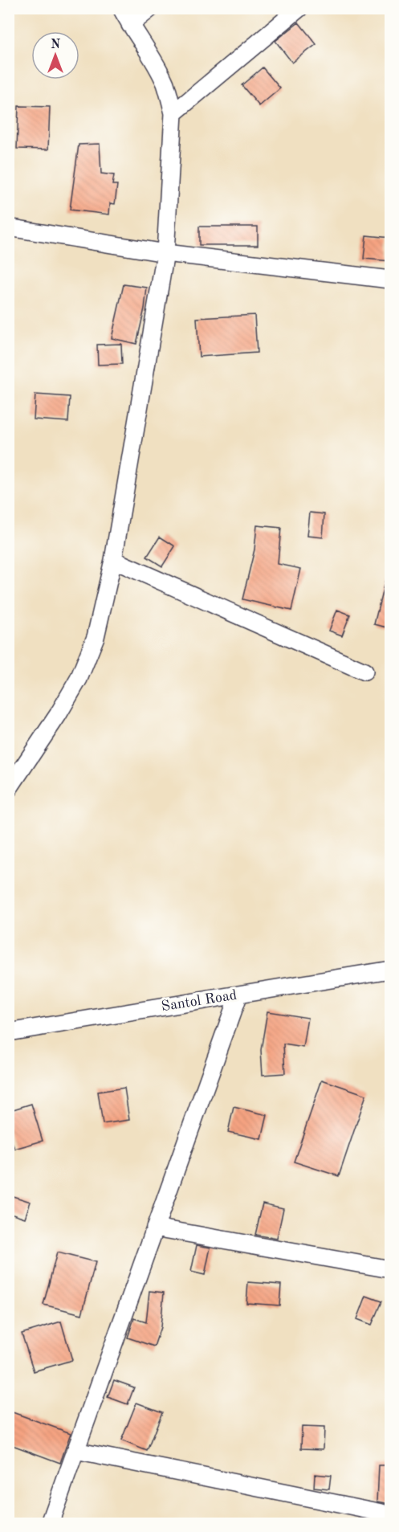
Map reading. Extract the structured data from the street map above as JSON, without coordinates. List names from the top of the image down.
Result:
{
  "streets": {
    "street": ["Santol Road"]
  },
  "north": "top"
}
